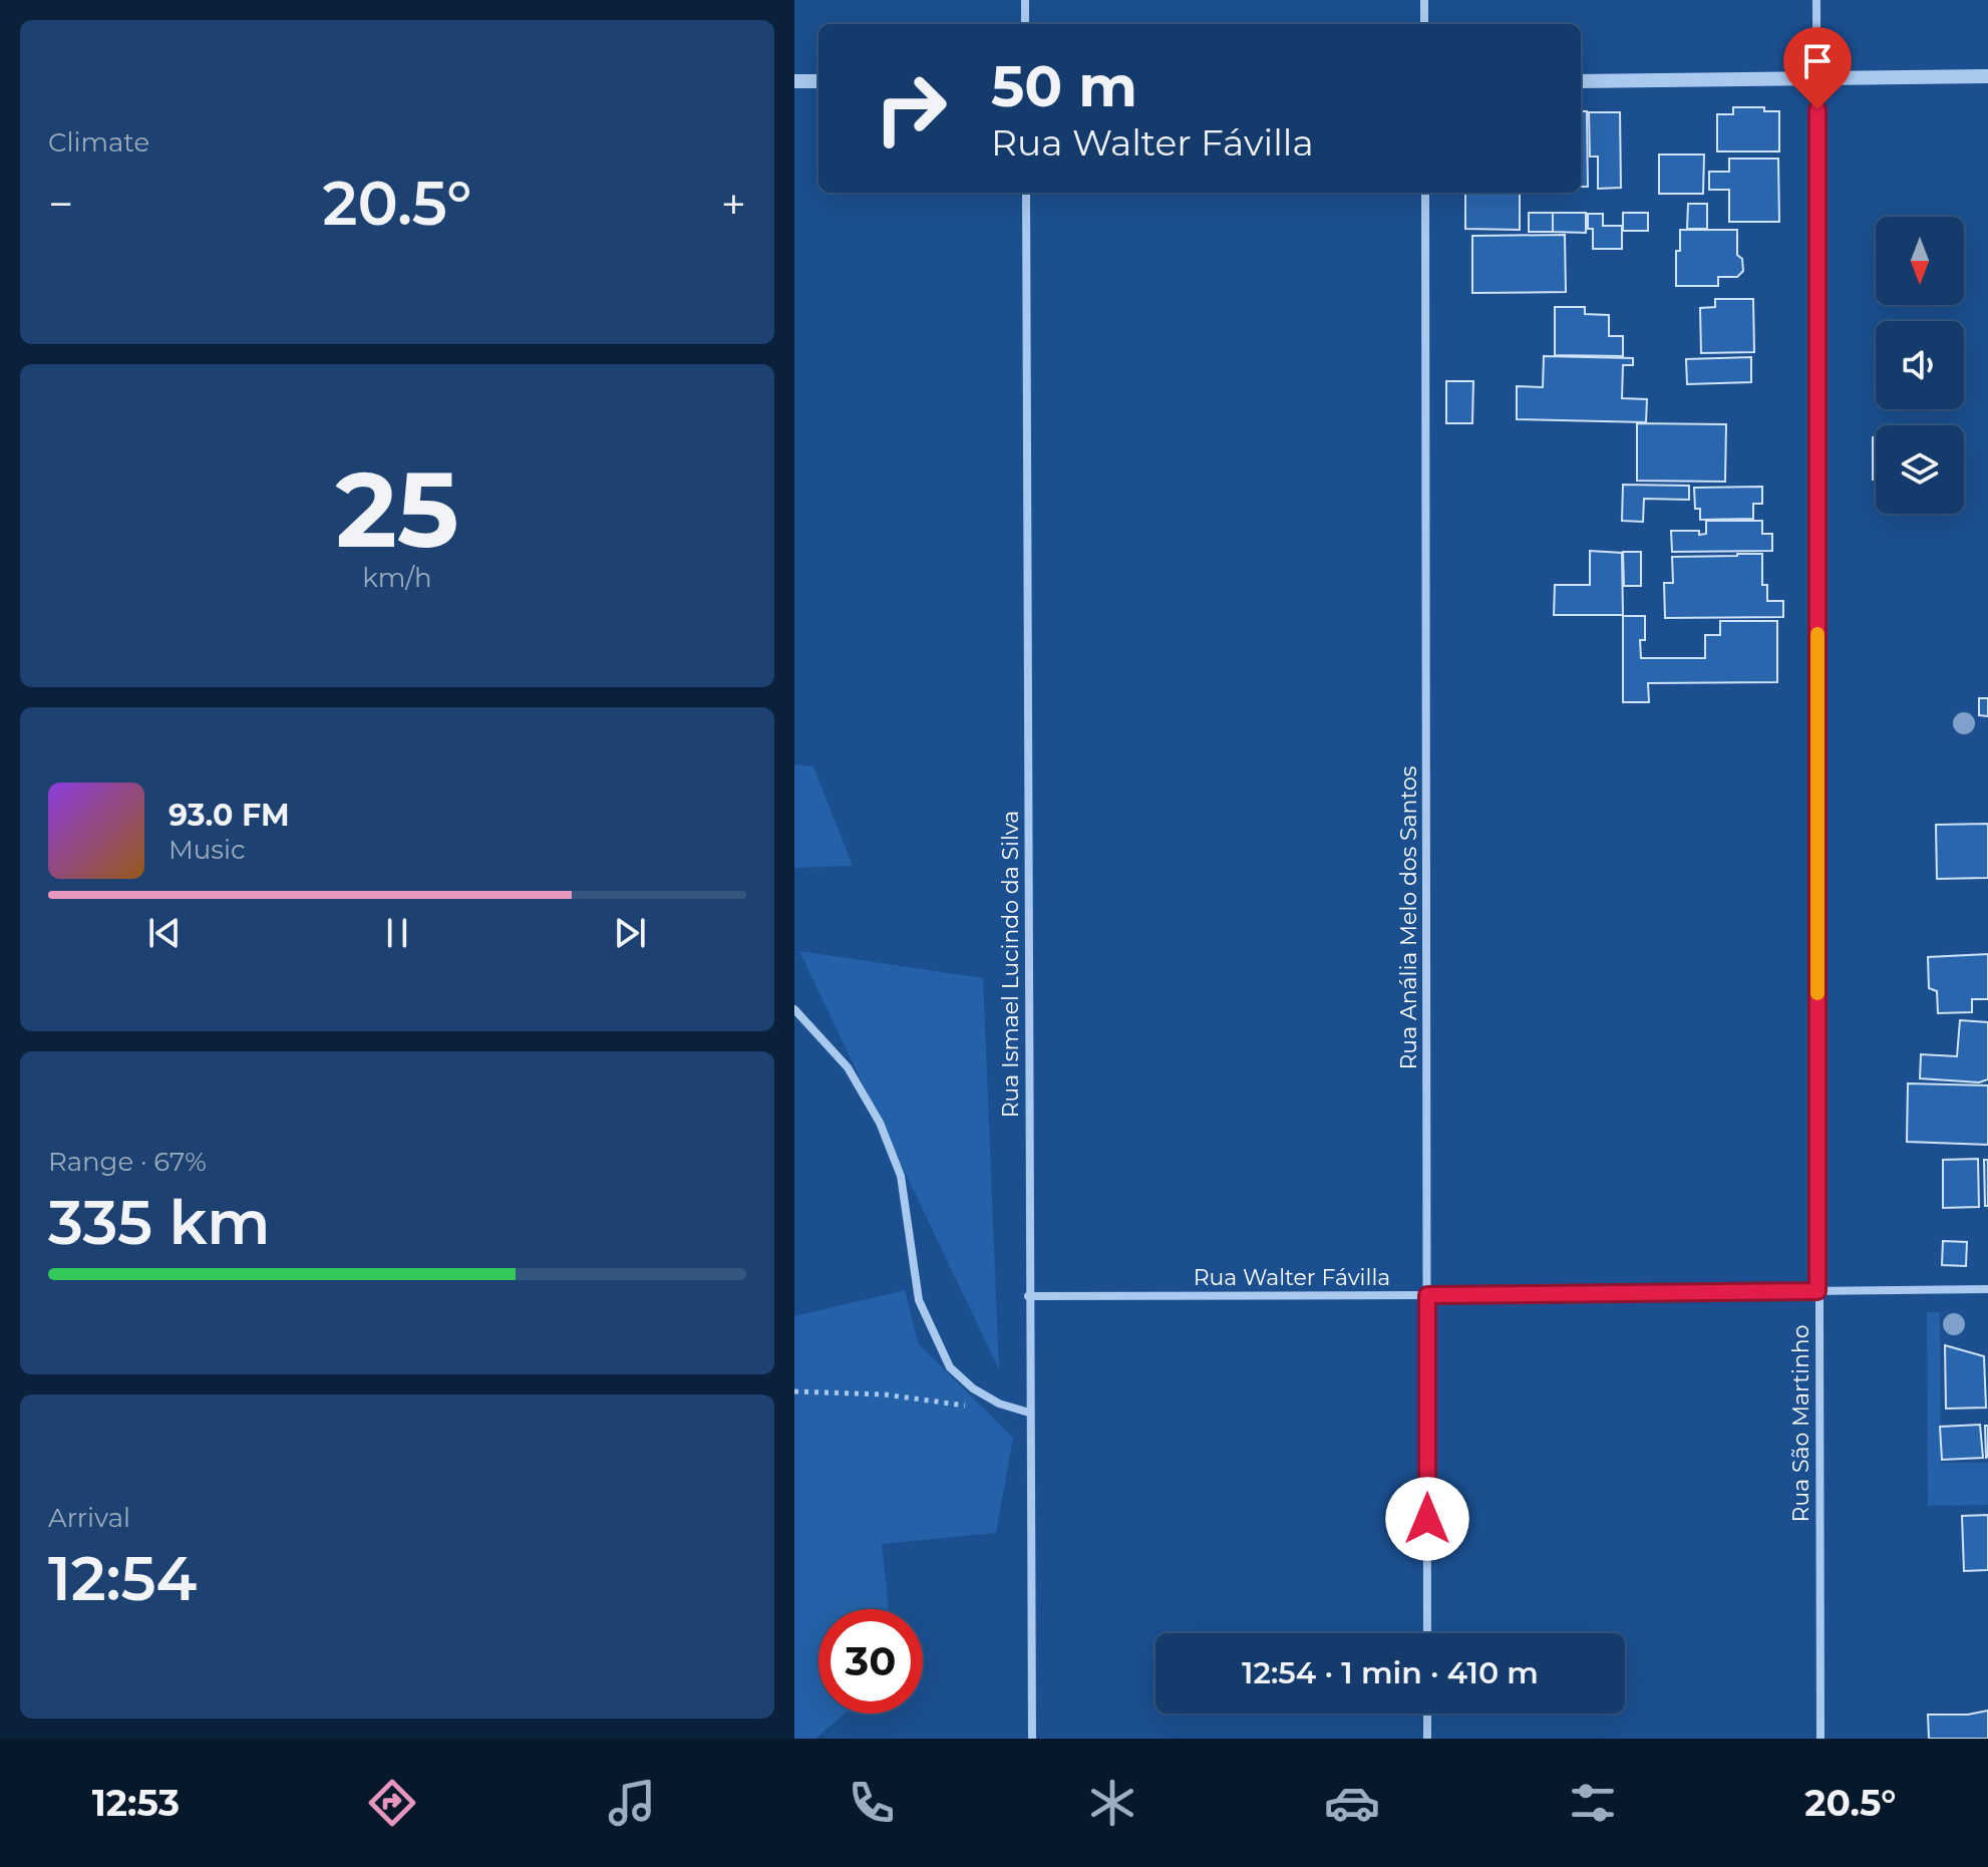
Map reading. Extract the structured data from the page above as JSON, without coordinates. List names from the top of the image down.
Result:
{
  "streets": {
    "street": [
      "Rua Anália Melo dos Santos",
      "Rua Ismael Lucindo da Silva",
      "Rua Walter Fávilla",
      "Rua São Martinho"
    ]
  },
  "crossings": [
    ["Rua Anália Melo dos Santos", "Rua Walter Fávilla"],
    ["Rua Ismael Lucindo da Silva", "Rua Walter Fávilla"],
    ["Rua Walter Fávilla", "Rua São Martinho"]
  ],
  "north": "bottom",
  "page": {
    "tile": [
      "Climate",
      ["25", "km/h"],
      ["Range · 67%", "335 km"],
      ["Arrival", "12:54"]
    ],
    "turn": ["50 m", "Rua Walter Fávilla"],
    "heat": ["−", "20.5°", "+"],
    "song": ["93.0 FM", "Music"],
    "limit": "30",
    "trip": "12:54 · 1 min · 410 m",
    "tabs": ["12:53", "20.5°"]
  }
}
